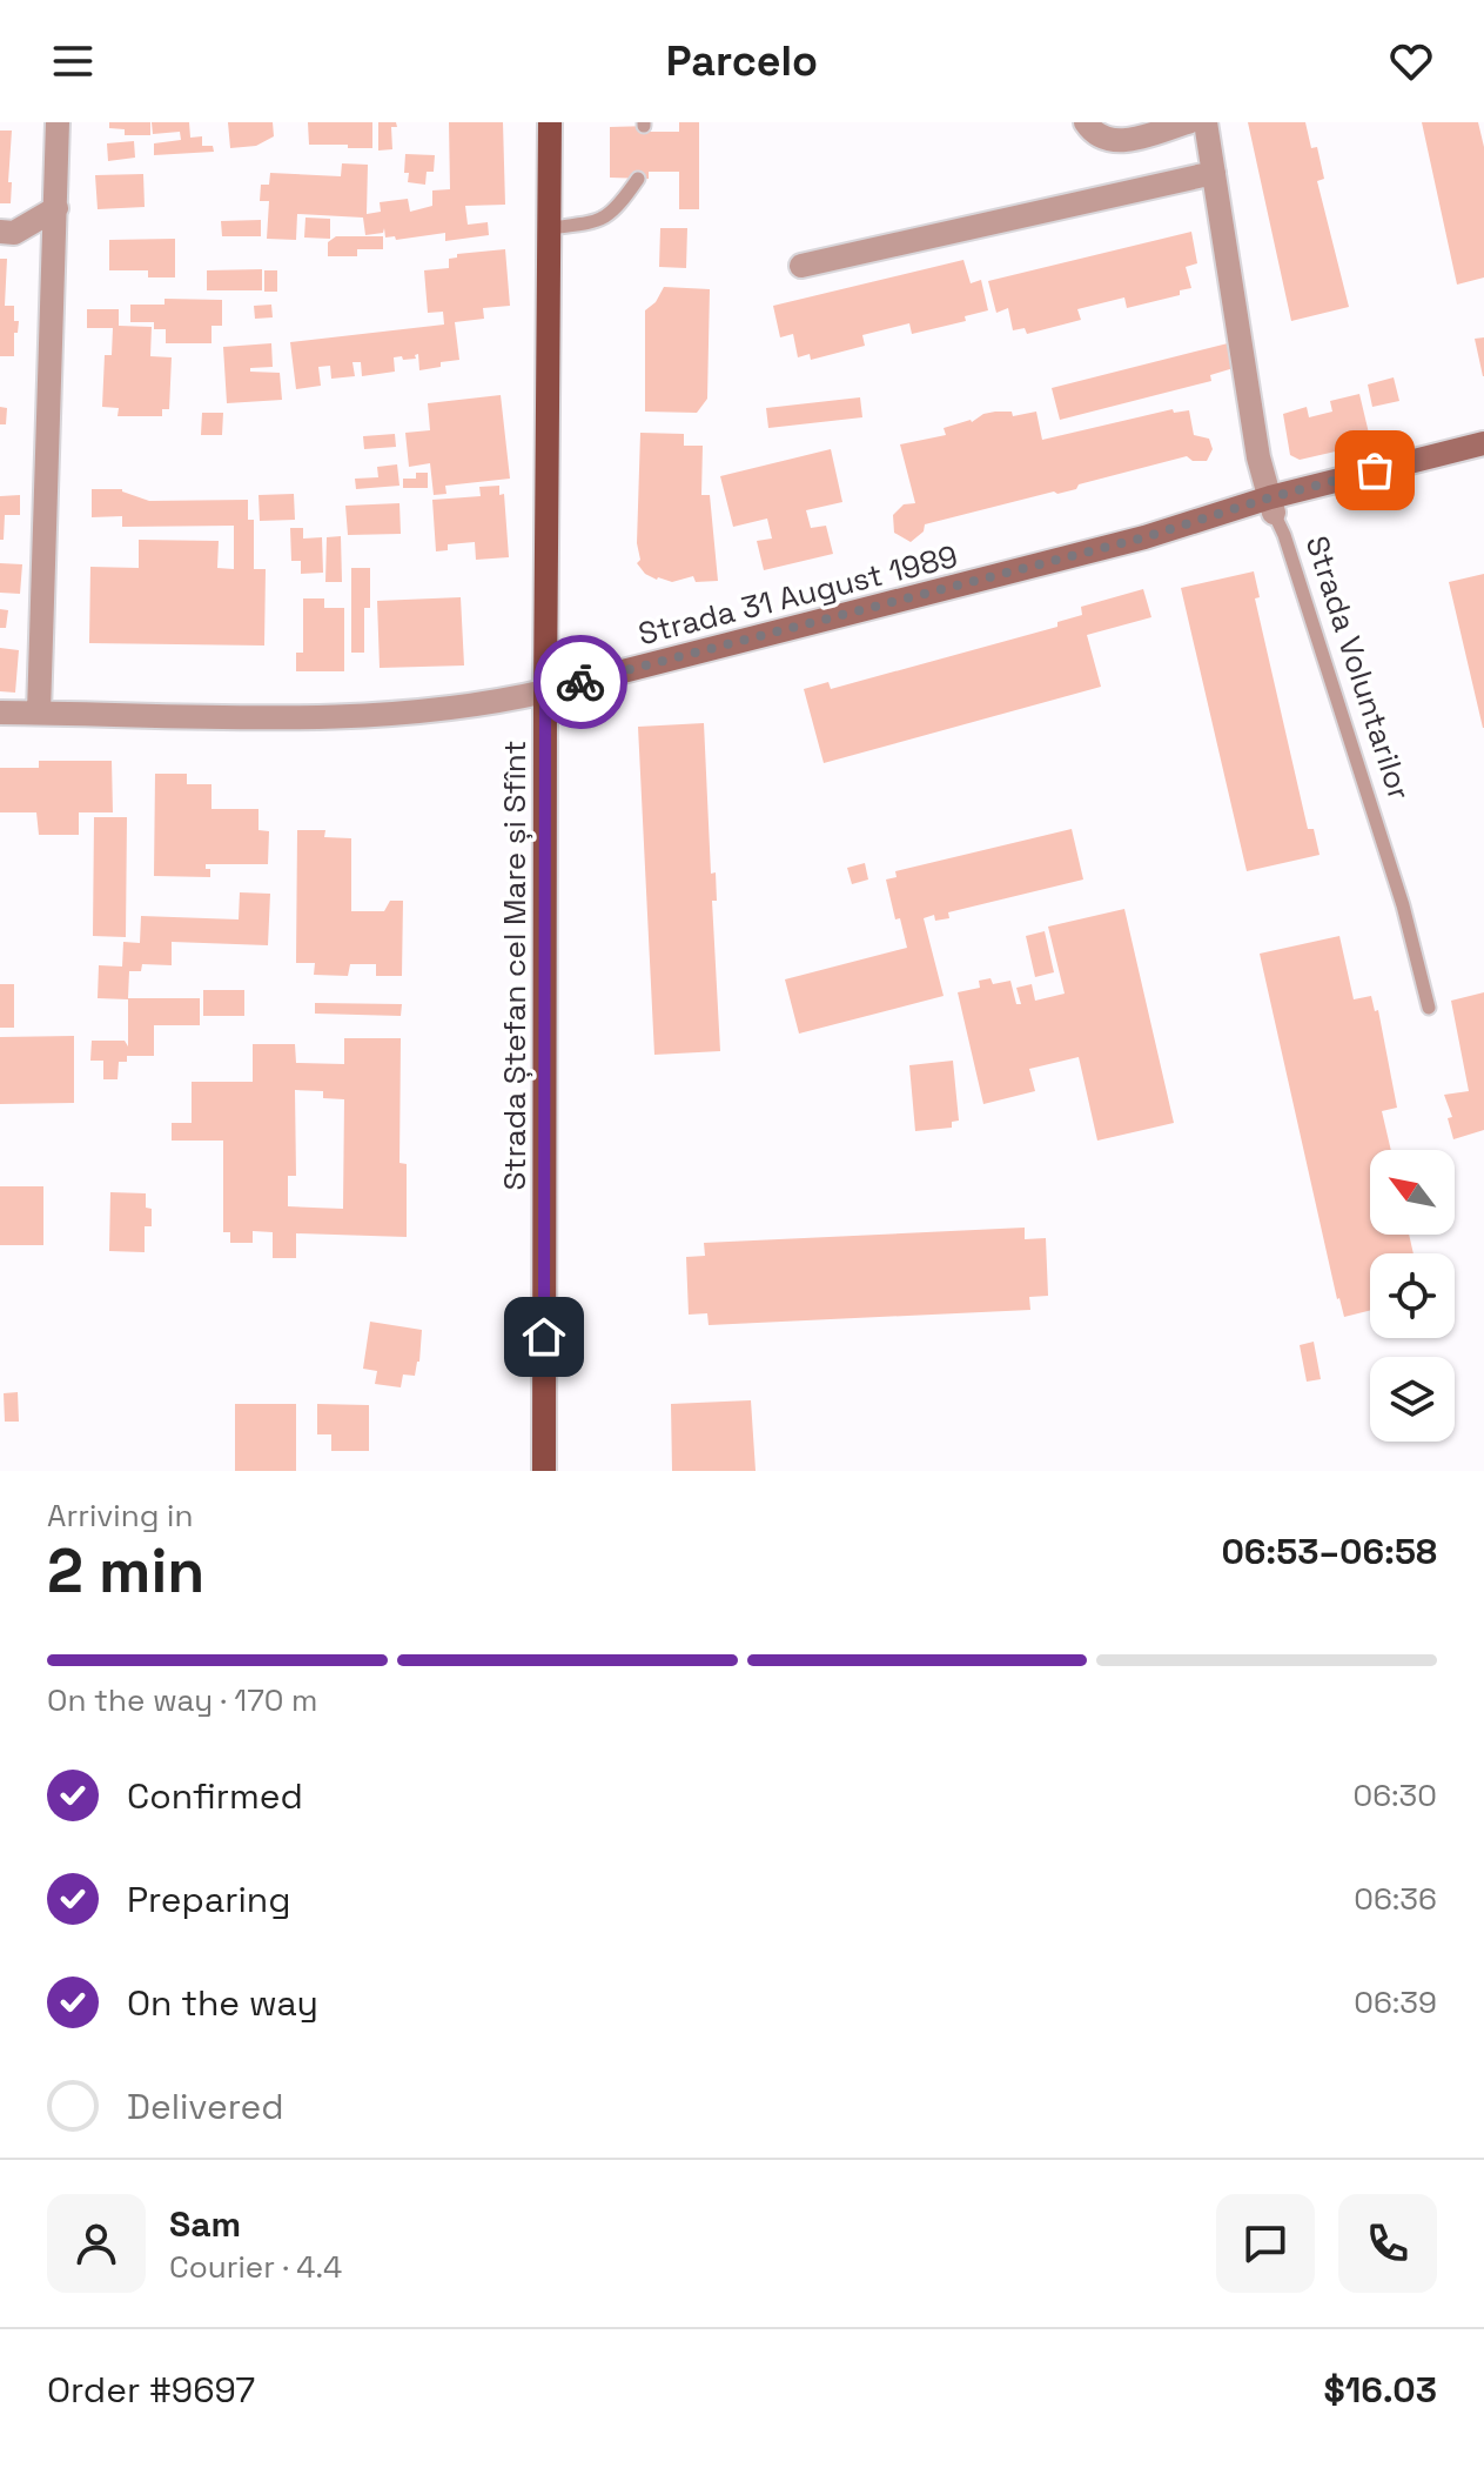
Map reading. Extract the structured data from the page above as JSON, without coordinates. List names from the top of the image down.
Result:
{
  "streets": {
    "main road": ["Strada 31 August 1989", "Strada Ștefan cel Mare și Sfînt"],
    "street": ["Strada Voluntarilor"]
  },
  "crossings": [
    ["Strada 31 August 1989", "Strada Voluntarilor"],
    ["Strada 31 August 1989", "Strada Ștefan cel Mare și Sfînt"]
  ],
  "north": "top left",
  "page": {
    "header": "Parcelo",
    "heading": ["2 min", "Arriving in", "06:53–06:58"],
    "panel": [
      "Sam",
      "Courier · 4.4",
      "Order #9697",
      "$16.03"
    ],
    "bar": "On the way · 170 m",
    "list": [
      ["Confirmed", "06:30"],
      ["Preparing", "06:36"],
      ["On the way", "06:39"],
      "Delivered"
    ]
  }
}
